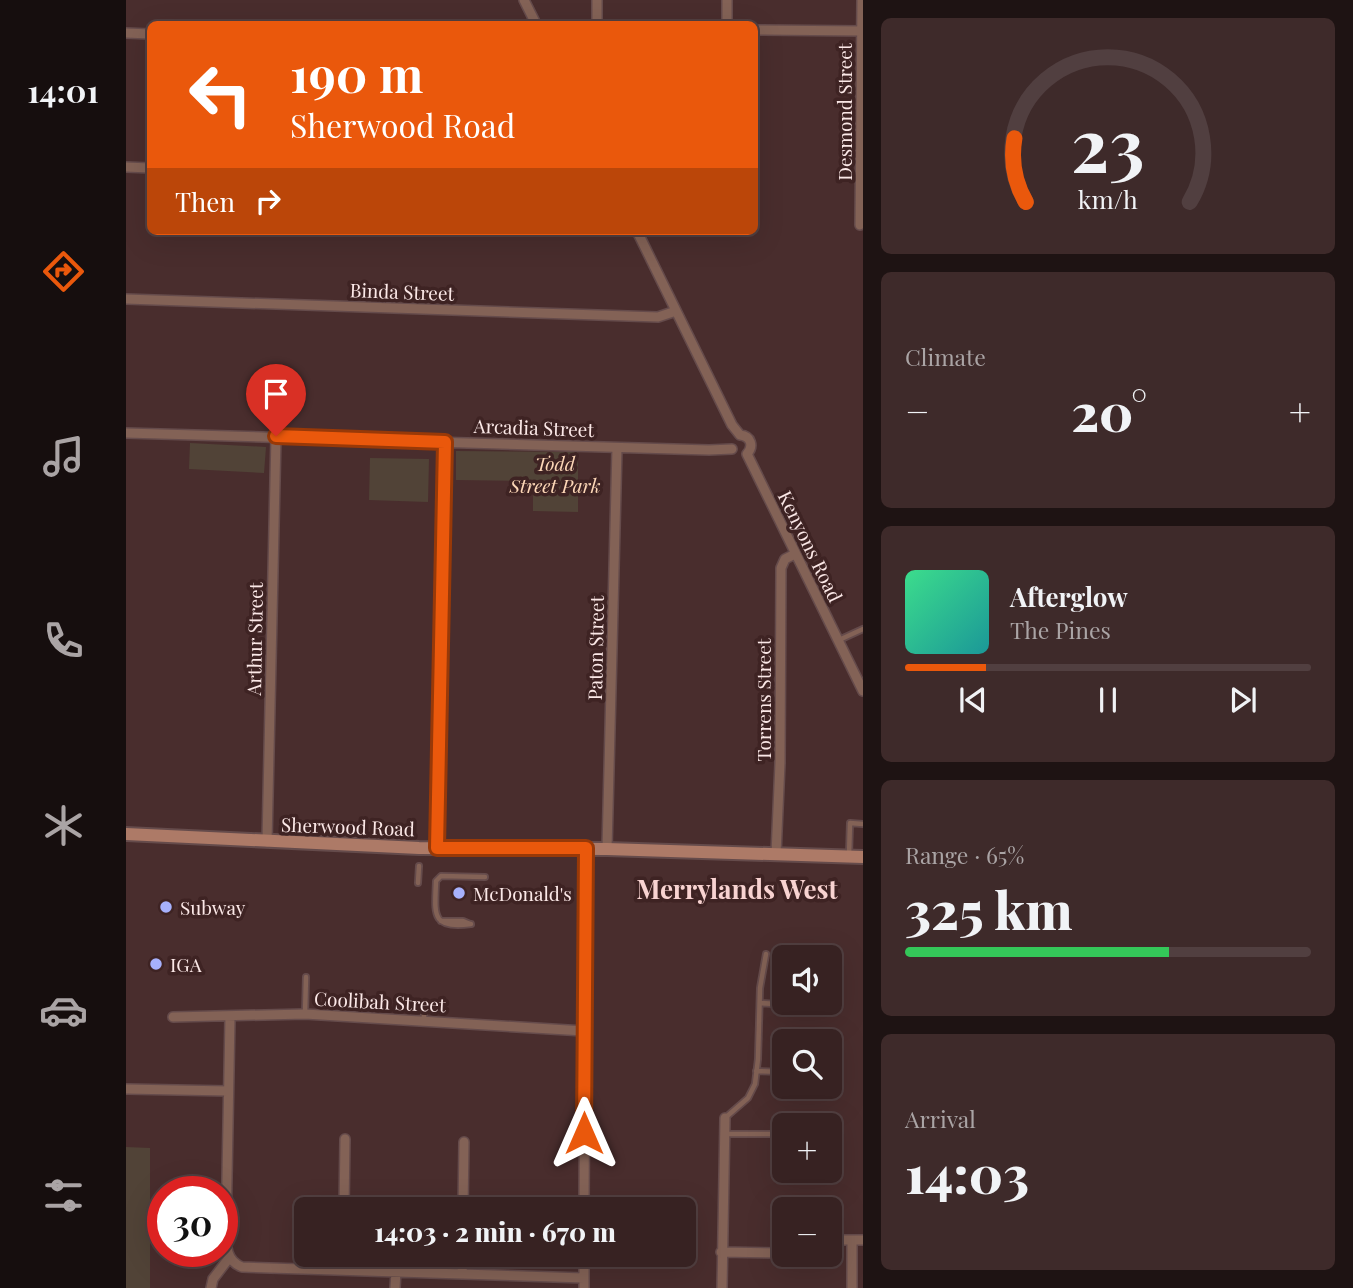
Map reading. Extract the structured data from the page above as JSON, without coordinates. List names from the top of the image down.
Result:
{
  "streets": {
    "main road": ["Sherwood Road"],
    "street": [
      "Desmond Street",
      "Binda Street",
      "Arcadia Street",
      "Kenyons Road",
      "Arthur Street",
      "Paton Street",
      "Torrens Street",
      "Coolibah Street"
    ]
  },
  "crossings": [
    ["Arcadia Street", "Kenyons Road"],
    ["Arcadia Street", "Arthur Street"],
    ["Arcadia Street", "Paton Street"],
    ["Kenyons Road", "Torrens Street"],
    ["Arthur Street", "Sherwood Road"],
    ["Paton Street", "Sherwood Road"],
    ["Torrens Street", "Sherwood Road"]
  ],
  "districts": ["Merrylands West"],
  "parks": ["Todd Street Park"],
  "places": ["McDonald's", "Subway", "IGA"],
  "page": {
    "tabs": "14:01",
    "turn": ["190 m", "Sherwood Road"],
    "then": "Then",
    "tile": [
      "Climate",
      ["Range · 65%", "325 km"],
      ["Arrival", "14:03"]
    ],
    "heat": ["−", "20°", "+"],
    "song": ["Afterglow", "The Pines"],
    "map_buttons": ["+", "−"],
    "limit": "30",
    "trip": "14:03 · 2 min · 670 m",
    "gauge": ["23", "km/h"]
  }
}
